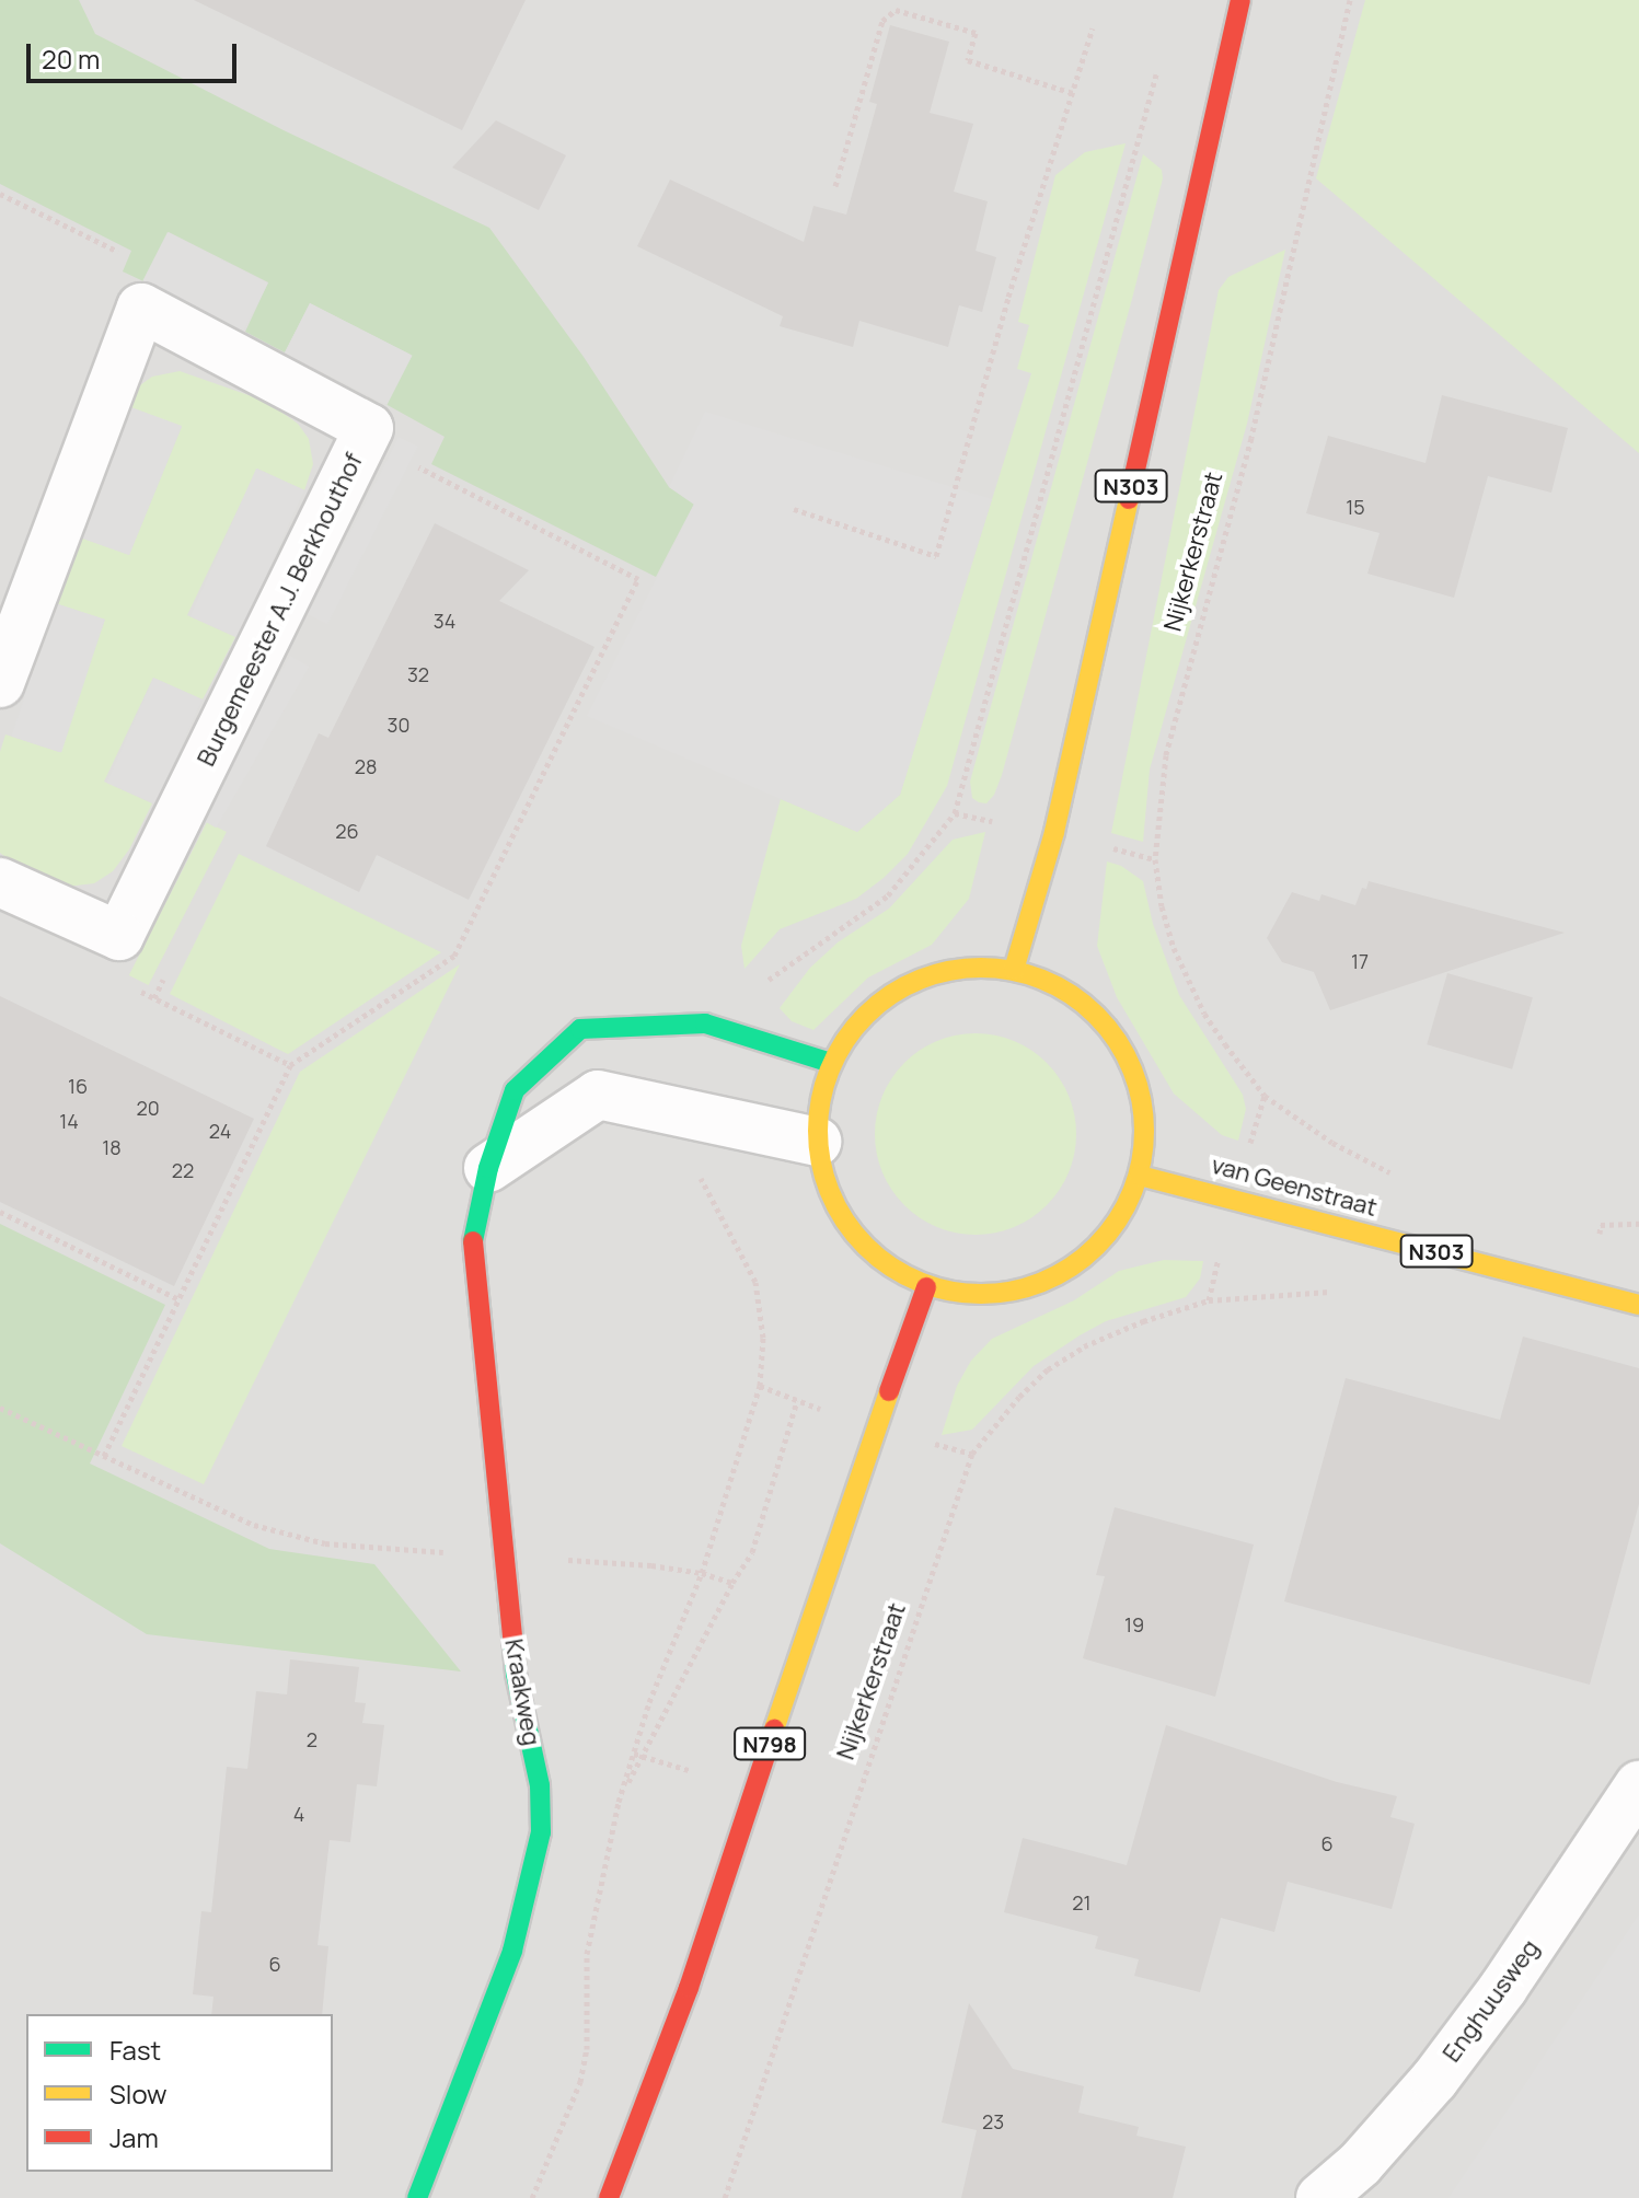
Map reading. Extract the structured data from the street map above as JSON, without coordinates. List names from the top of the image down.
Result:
{
  "streets": {
    "main road": [
      "N303",
      "van Geenstraat",
      "Kraakweg",
      "N798"
    ],
    "street": ["Burgemeester A.J. Berkhouthof", "Enghuusweg"],
    "path": ["Nijkerkerstraat"]
  },
  "crossings": [
    ["Nijkerkerstraat", "van Geenstraat"]
  ],
  "house_numbers": [
    "15",
    "34",
    "32",
    "30",
    "28",
    "26",
    "17",
    "16",
    "20",
    "14",
    "24",
    "18",
    "22",
    "19",
    "2",
    "4",
    "6",
    "21",
    "6",
    "23"
  ],
  "legend": ["Fast", "Slow", "Jam"],
  "scale_bar": "20 m"
}
